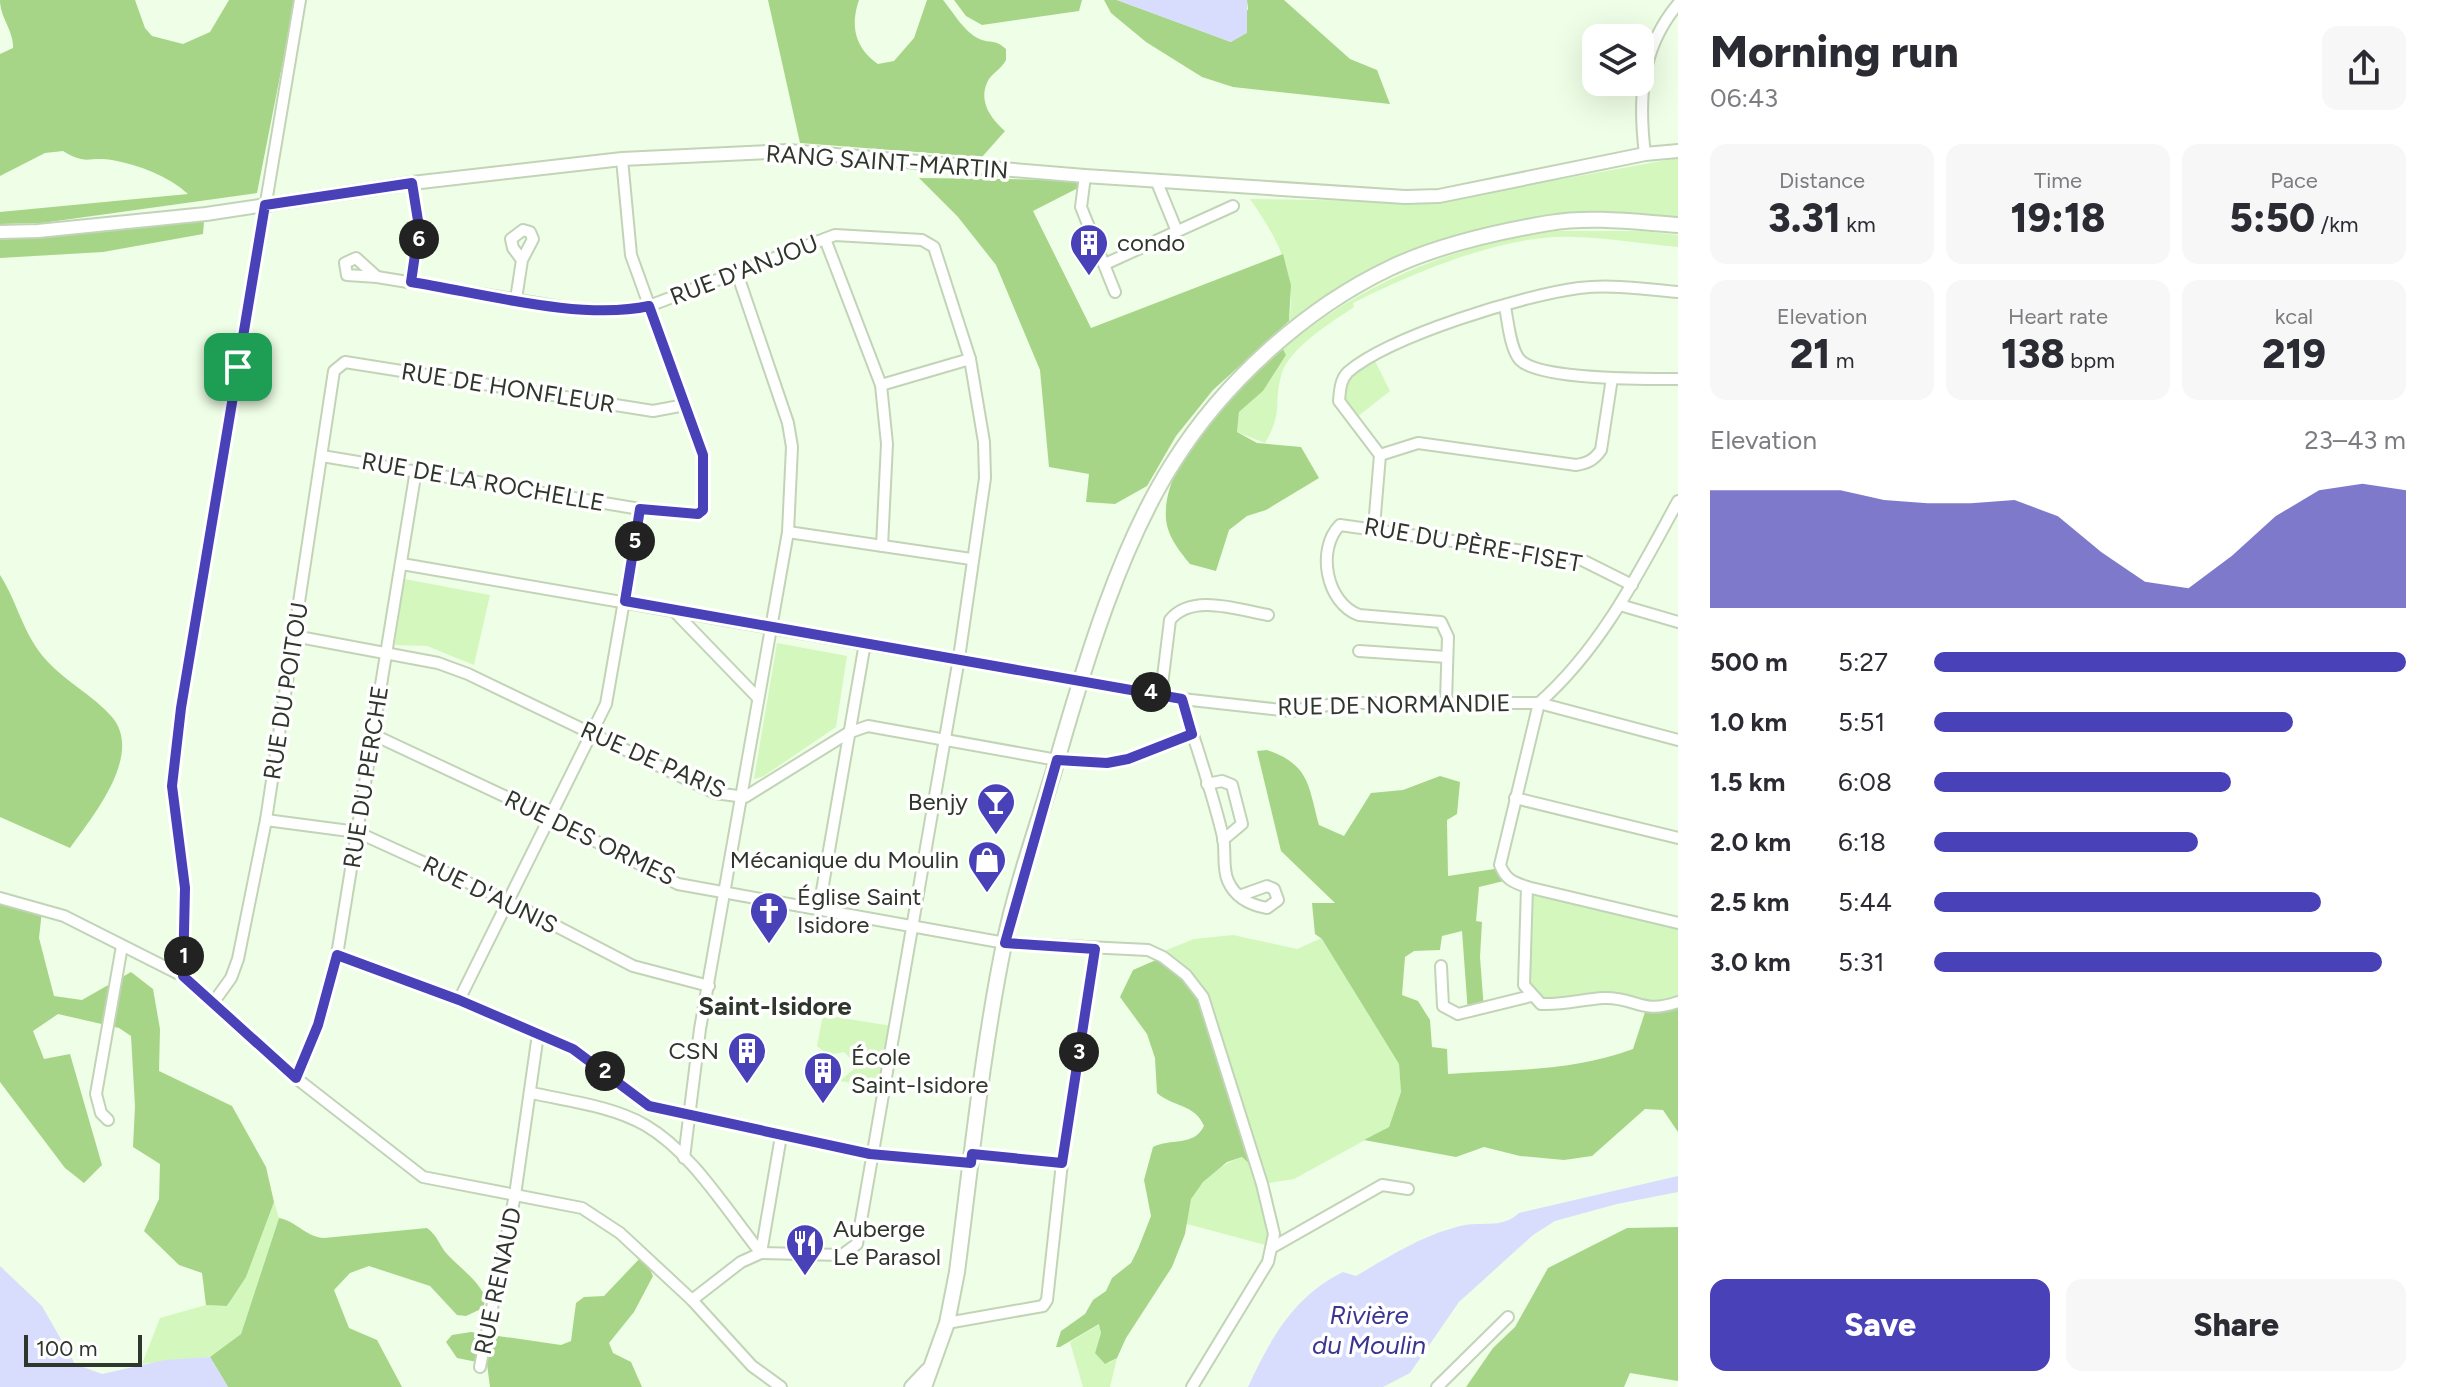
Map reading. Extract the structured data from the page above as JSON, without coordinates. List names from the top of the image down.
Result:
{
  "streets": {
    "street": [
      "RANG SAINT-MARTIN",
      "RUE D'ANJOU",
      "RUE DE HONFLEUR",
      "RUE DE LA ROCHELLE",
      "RUE DU PÈRE-FISET",
      "RUE DU POITOU",
      "RUE DE NORMANDIE",
      "RUE DE PARIS",
      "RUE DU PERCHE",
      "RUE DES ORMES",
      "RUE D'AUNIS",
      "RUE RENAUD"
    ]
  },
  "crossings": [
    ["RUE DE HONFLEUR", "RUE DE LA ROCHELLE"],
    ["RUE DE HONFLEUR", "RUE DU POITOU"],
    ["RUE DE LA ROCHELLE", "RUE DU POITOU"],
    ["RUE DE LA ROCHELLE", "RUE DU PERCHE"],
    ["RUE DU PÈRE-FISET", "RUE DE NORMANDIE"],
    ["RUE DU POITOU", "RUE DE PARIS"],
    ["RUE DU POITOU", "RUE D'AUNIS"],
    ["RUE DE NORMANDIE", "RUE DU PERCHE"],
    ["RUE DE PARIS", "RUE DU PERCHE"],
    ["RUE DU PERCHE", "RUE DES ORMES"],
    ["RUE DU PERCHE", "RUE D'AUNIS"]
  ],
  "districts": ["Saint-Isidore"],
  "water": ["Rivière du Moulin"],
  "places": {
    "building": ["condo", "CSN", "École Saint-Isidore"],
    "bar": ["Benjy"],
    "shop": ["Mécanique du Moulin"],
    "church": ["Église Saint Isidore"],
    "restaurant": ["Auberge Le Parasol"]
  },
  "scale_bar": "100 m",
  "page": {
    "heading": ["Morning run", "06:43"],
    "stats": [
      ["Distance", "3.31 km"],
      ["Time", "19:18"],
      ["Pace", "5:50 /km"],
      ["Elevation", "21 m"],
      ["Heart rate", "138 bpm"],
      ["kcal", "219"]
    ],
    "pins": [
      "6",
      "5",
      "4",
      "1",
      "3",
      "2"
    ],
    "chart": ["Elevation", "23–43 m"],
    "list": [
      {
        "name": "500 m",
        "note": "5:27"
      },
      {
        "name": "1.0 km",
        "note": "5:51"
      },
      {
        "name": "1.5 km",
        "note": "6:08"
      },
      {
        "name": "2.0 km",
        "note": "6:18"
      },
      {
        "name": "2.5 km",
        "note": "5:44"
      },
      {
        "name": "3.0 km",
        "note": "5:31"
      }
    ],
    "buttons": ["Save", "Share"],
    "scale": "100 m"
  }
}
